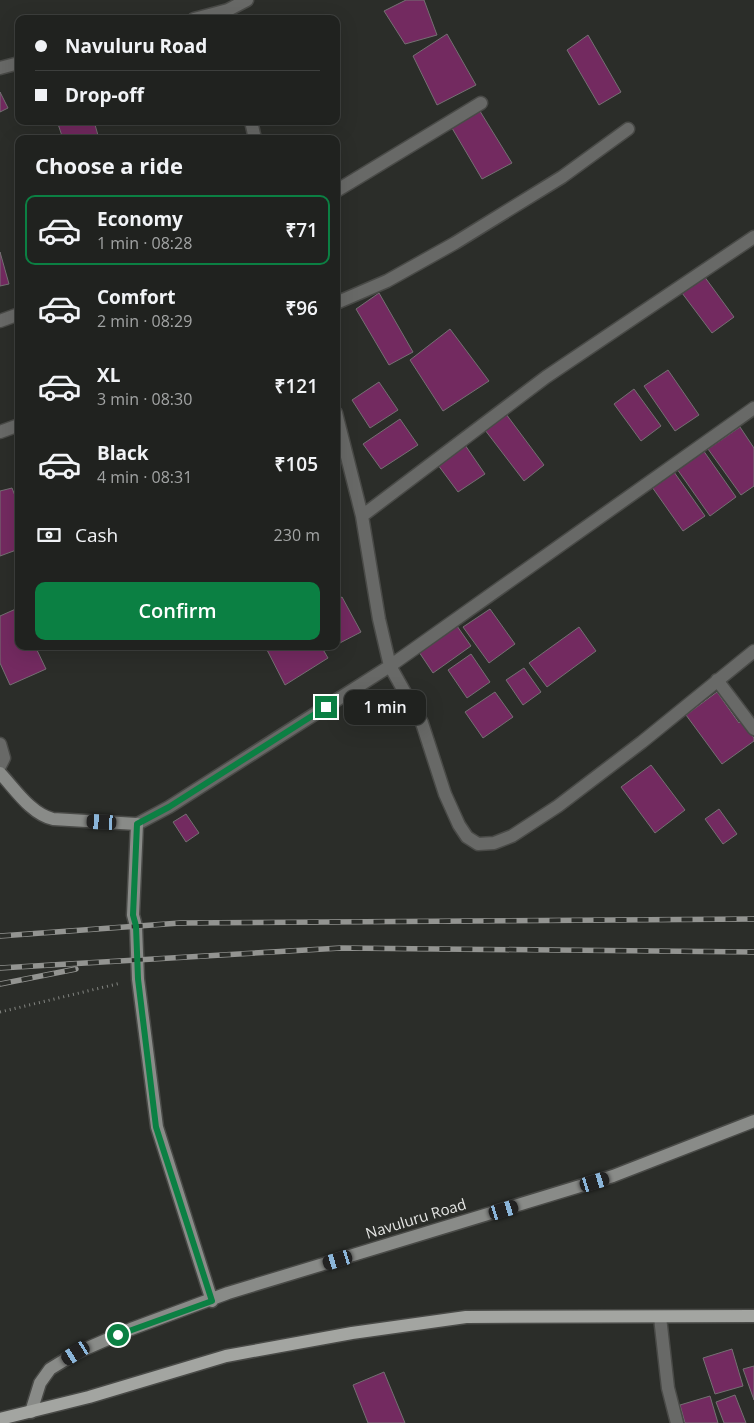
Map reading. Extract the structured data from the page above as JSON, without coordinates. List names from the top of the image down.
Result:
{
  "streets": {
    "street": ["Navuluru Road"]
  },
  "page": {
    "banner": ["Navuluru Road", "Drop-off"],
    "heading": "Choose a ride",
    "list": [
      {
        "name": "Economy",
        "note": "1 min · 08:28",
        "value": "₹71"
      },
      {
        "name": "Comfort",
        "note": "2 min · 08:29",
        "value": "₹96"
      },
      {
        "name": "XL",
        "note": "3 min · 08:30",
        "value": "₹121"
      },
      {
        "name": "Black",
        "note": "4 min · 08:31",
        "value": "₹105"
      }
    ],
    "pay": ["Cash", "230 m"],
    "buttons": "Confirm",
    "bubble": "1 min"
  }
}
